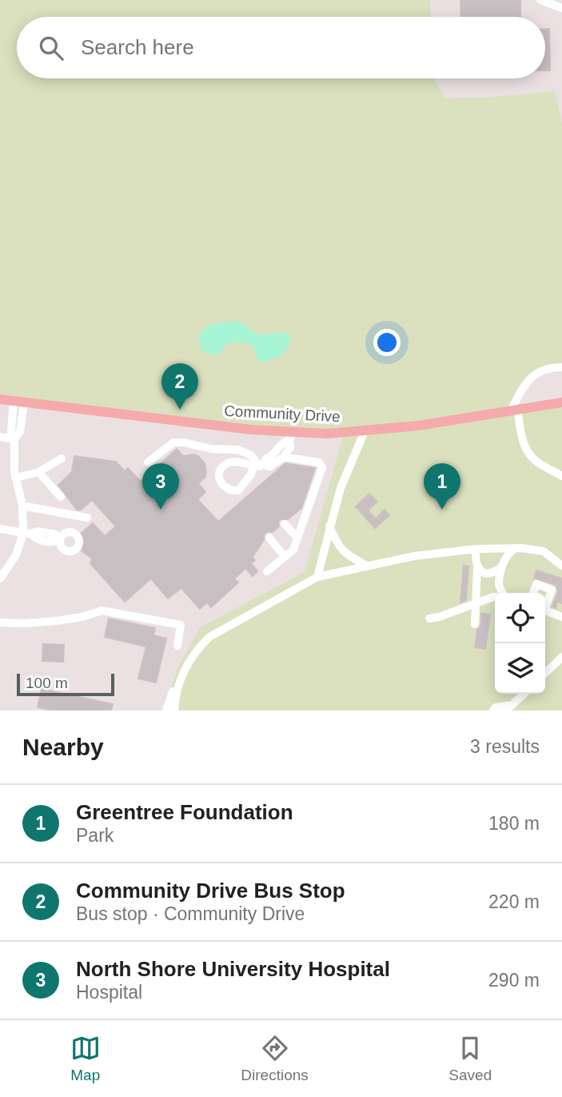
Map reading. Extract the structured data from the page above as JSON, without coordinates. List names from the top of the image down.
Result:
{
  "streets": {
    "main road": ["Community Drive"]
  },
  "scale_bar": "100 m",
  "page": {
    "search": "Search here",
    "pins": ["2", "1", "3"],
    "scale": "100 m",
    "heading": ["Nearby", "3 results"],
    "list": [
      {
        "mark": "1",
        "name": "Greentree Foundation",
        "note": "Park",
        "value": "180 m"
      },
      {
        "mark": "2",
        "name": "Community Drive Bus Stop",
        "note": "Bus stop · Community Drive",
        "value": "220 m"
      },
      {
        "mark": "3",
        "name": "North Shore University Hospital",
        "note": "Hospital",
        "value": "290 m"
      }
    ],
    "nav": ["Map", "Directions", "Saved"]
  }
}
